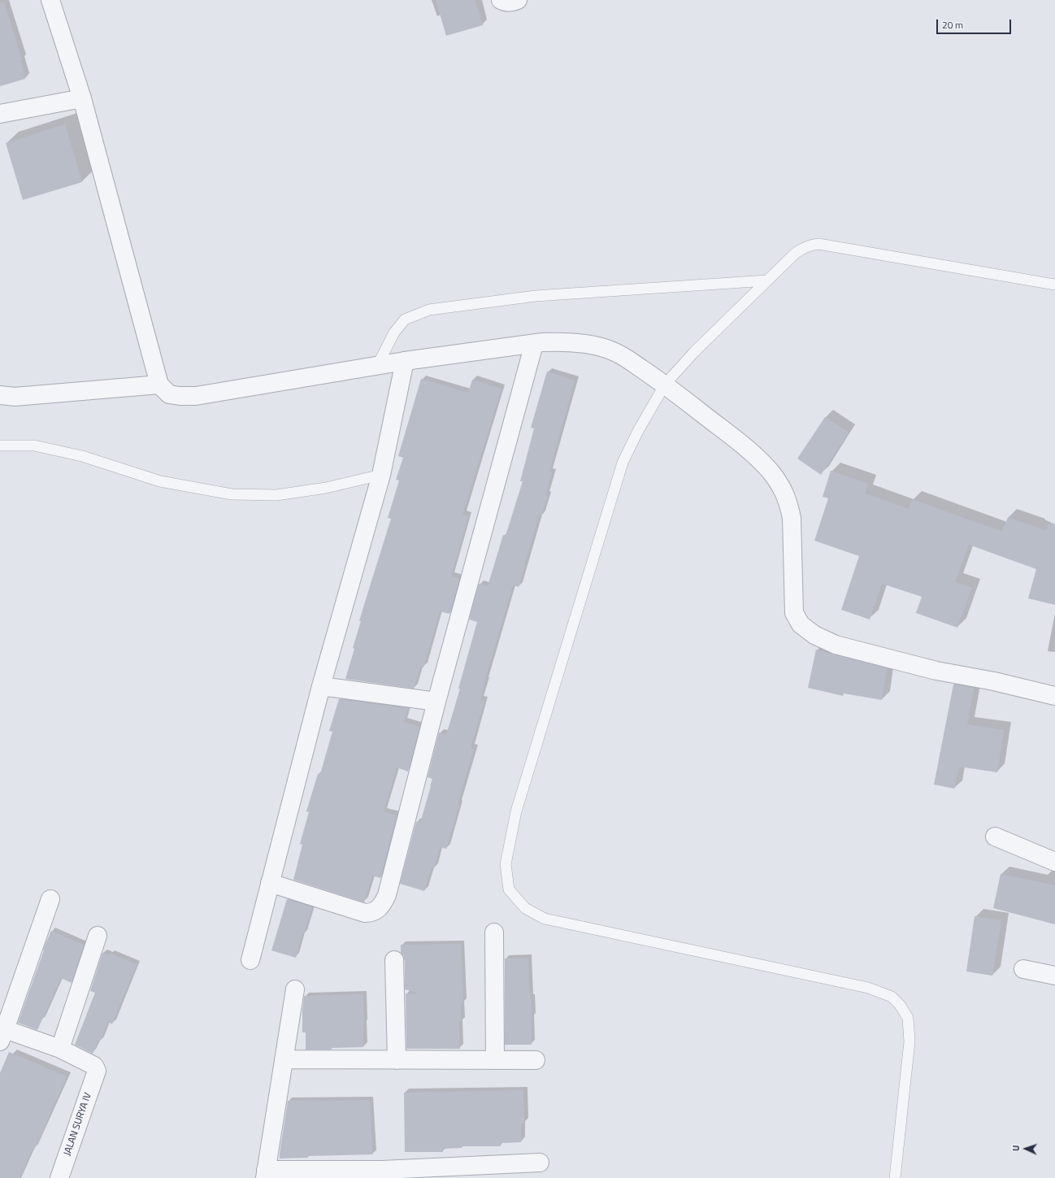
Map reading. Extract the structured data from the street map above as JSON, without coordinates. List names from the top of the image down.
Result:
{
  "streets": {
    "street": ["JALAN SURYA IV"]
  },
  "scale_bar": "20 m",
  "north": "left"
}
